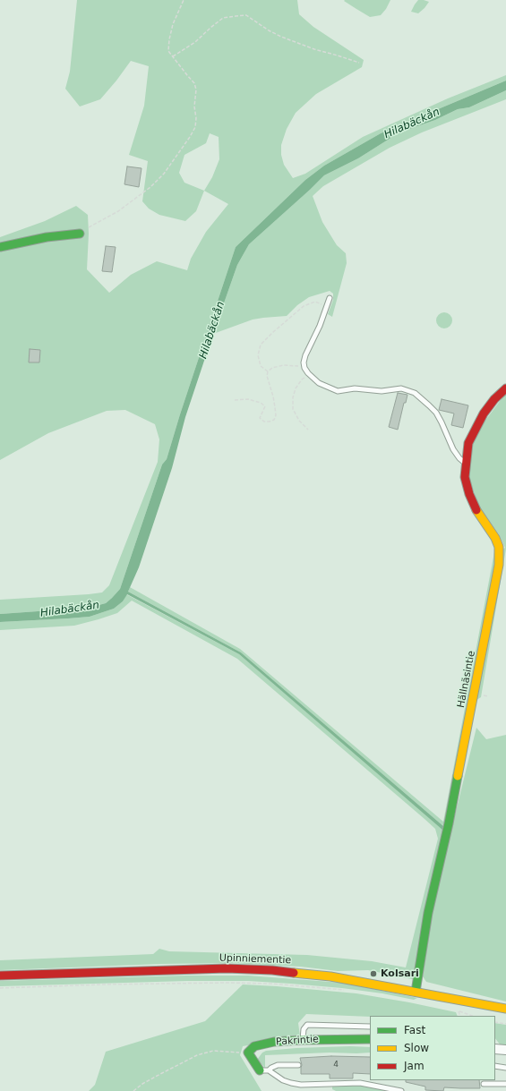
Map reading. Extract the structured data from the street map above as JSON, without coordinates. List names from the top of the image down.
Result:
{
  "streets": {
    "street": ["Hällnäsintie", "Upinniementie", "Pakrintie"]
  },
  "crossings": [
    ["Hällnäsintie", "Upinniementie"]
  ],
  "water": ["Hilabäckån"],
  "places": ["Kolsari"],
  "house_numbers": ["4"],
  "legend": ["Fast", "Slow", "Jam"]
}
